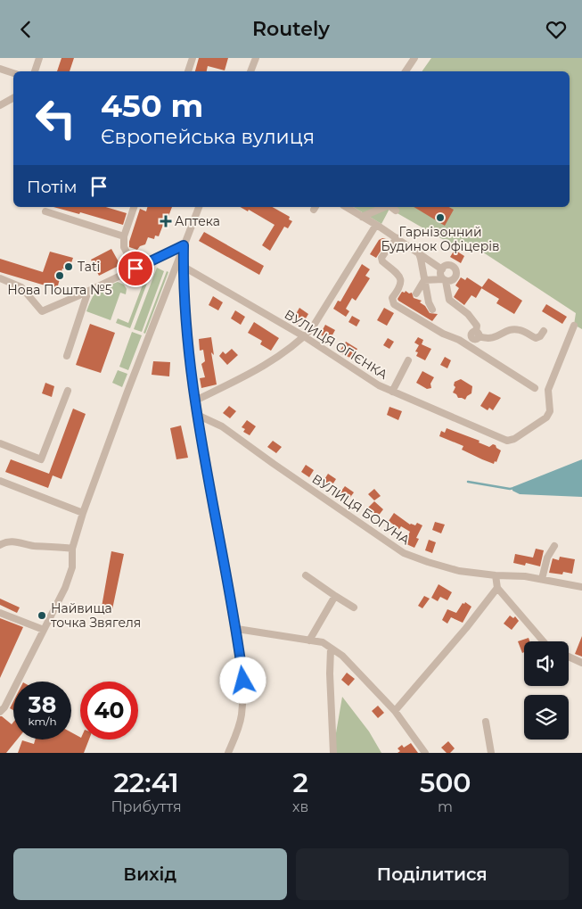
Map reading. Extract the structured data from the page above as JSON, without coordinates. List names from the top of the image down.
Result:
{
  "streets": {
    "street": ["ВУЛИЦЯ ОГІЄНКА", "ВУЛИЦЯ БОГУНА"]
  },
  "places": {
    "other": [
      "Гарнізонний Будинок Офіцерів",
      "Tati",
      "Нова Пошта №5",
      "Найвища точка Звягеля"
    ],
    "health": ["Аптека"]
  },
  "page": {
    "header": "Routely",
    "turn": ["450 m", "Європейська вулиця"],
    "then": "Потім",
    "speed": "38 km/h",
    "limit": "40",
    "eta": [
      "22:41",
      "Прибуття",
      "2",
      "хв",
      "500",
      "m"
    ],
    "buttons": ["Вихід", "Поділитися"]
  }
}
